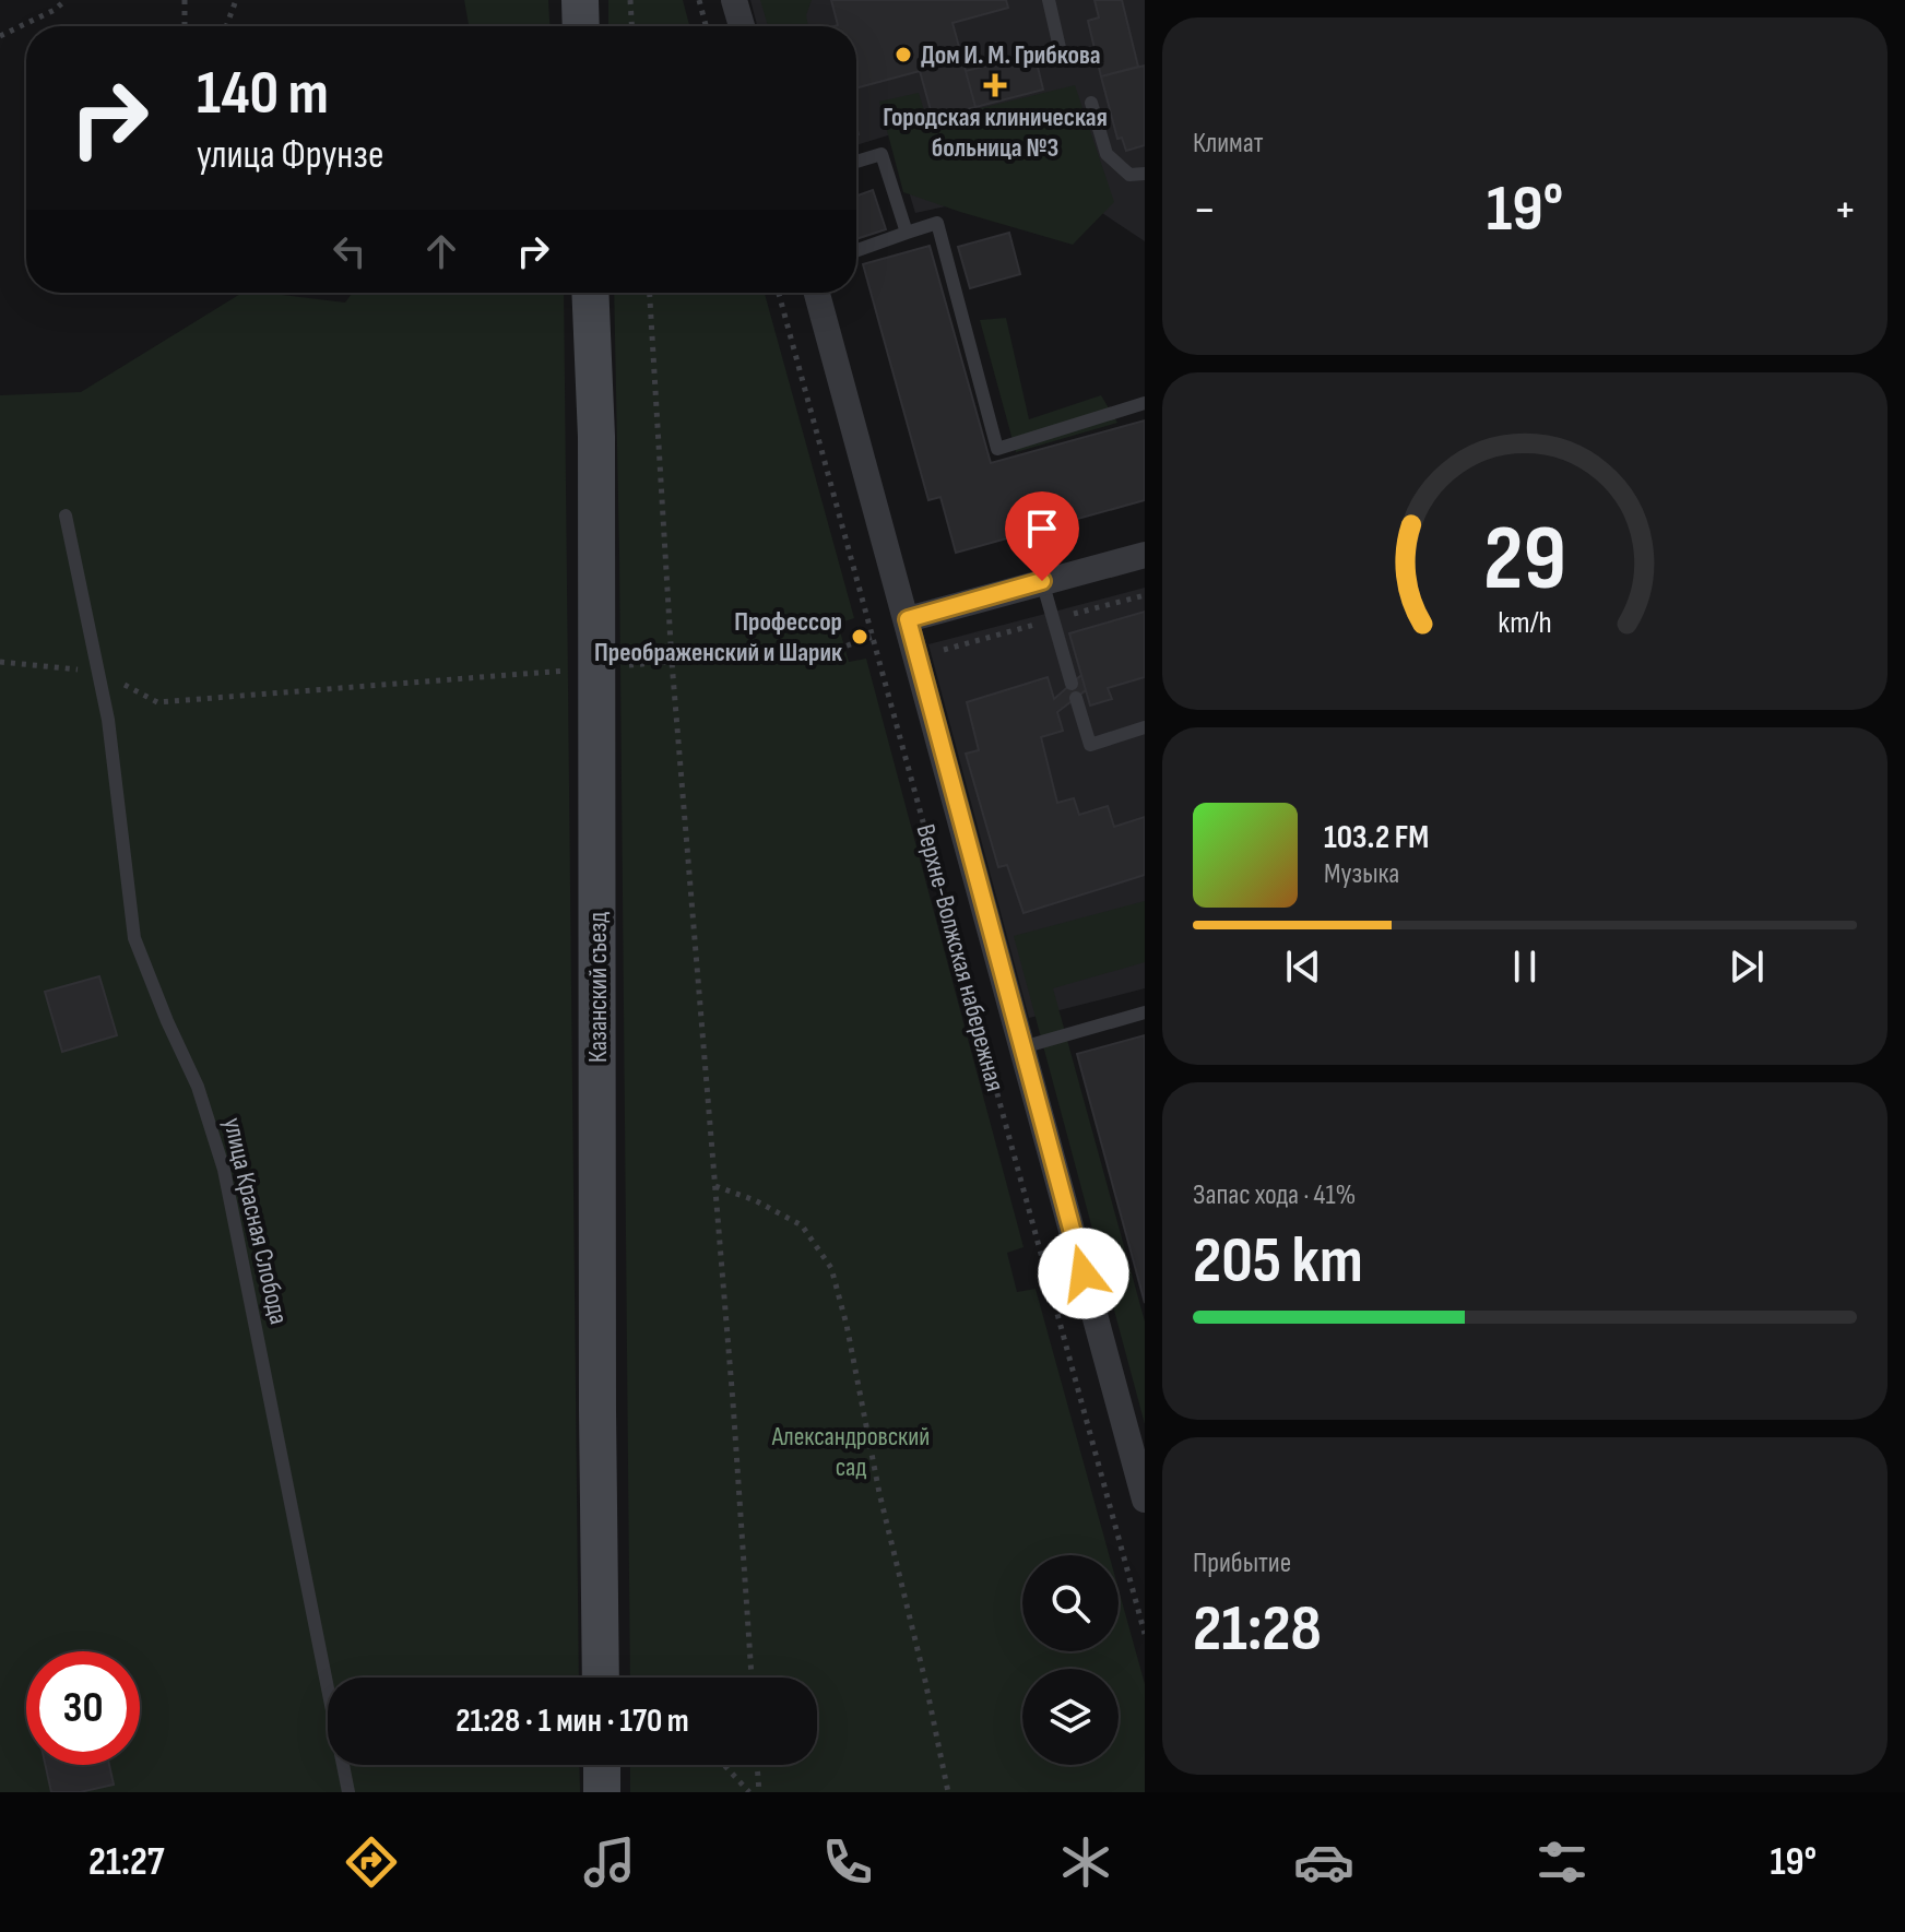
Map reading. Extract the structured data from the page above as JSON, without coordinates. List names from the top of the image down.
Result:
{
  "streets": {
    "main road": ["Казанский съезд"],
    "street": ["Верхне-Волжская набережная"],
    "lane": ["улица Красная Слобода"]
  },
  "parks": ["Александровский сад"],
  "places": {
    "other": ["Дом И. М. Грибкова", "Профессор Преображенский и Шарик"],
    "health": ["Городская клиническая больница №3"]
  },
  "page": {
    "tile": [
      "Климат",
      ["Запас хода · 41%", "205 km"],
      ["Прибытие", "21:28"]
    ],
    "turn": ["140 m", "улица Фрунзе"],
    "heat": ["−", "19°", "+"],
    "song": ["103.2 FM", "Музыка"],
    "limit": "30",
    "trip": "21:28 · 1 мин · 170 m",
    "tabs": ["21:27", "19°"],
    "gauge": ["29", "km/h"]
  }
}
